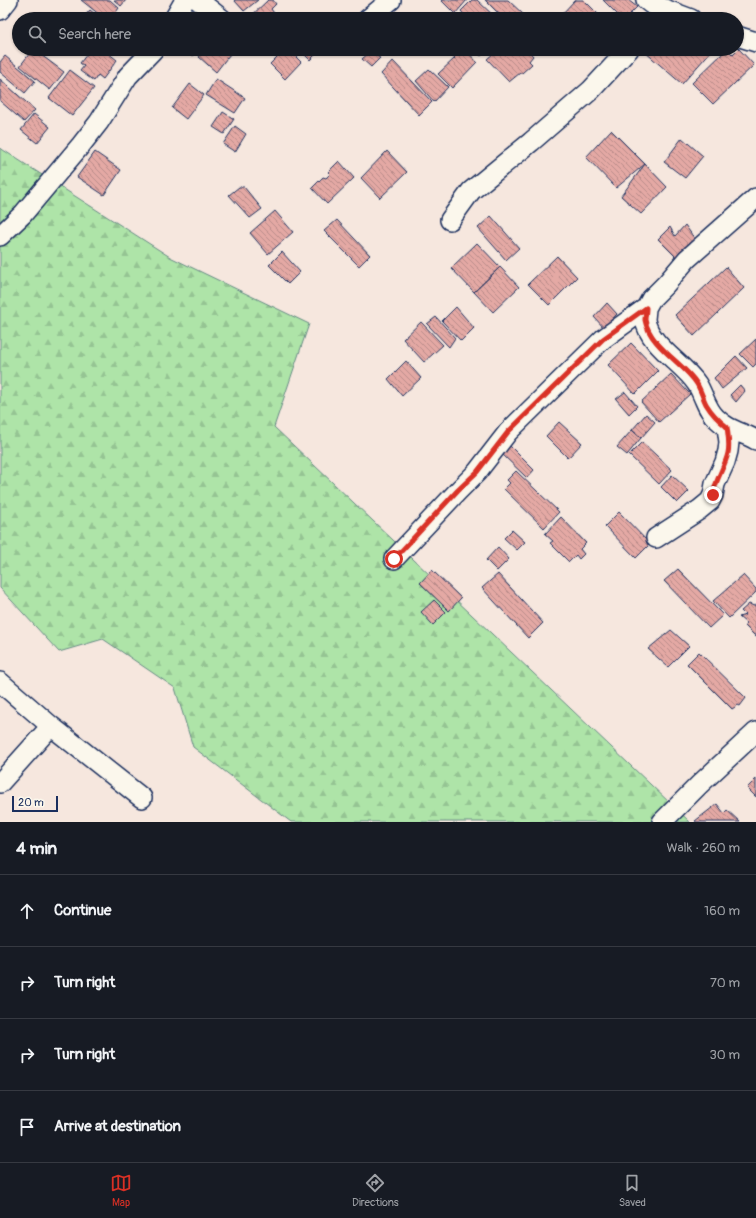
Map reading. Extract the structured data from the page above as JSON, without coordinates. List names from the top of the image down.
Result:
{
  "scale_bar": "20 m",
  "page": {
    "search": "Search here",
    "scale": "20 m",
    "heading": ["4 min", "Walk · 260 m"],
    "list": [
      ["Continue", "160 m"],
      ["Turn right", "70 m"],
      ["Turn right", "30 m"],
      "Arrive at destination"
    ],
    "nav": ["Map", "Directions", "Saved"]
  }
}
